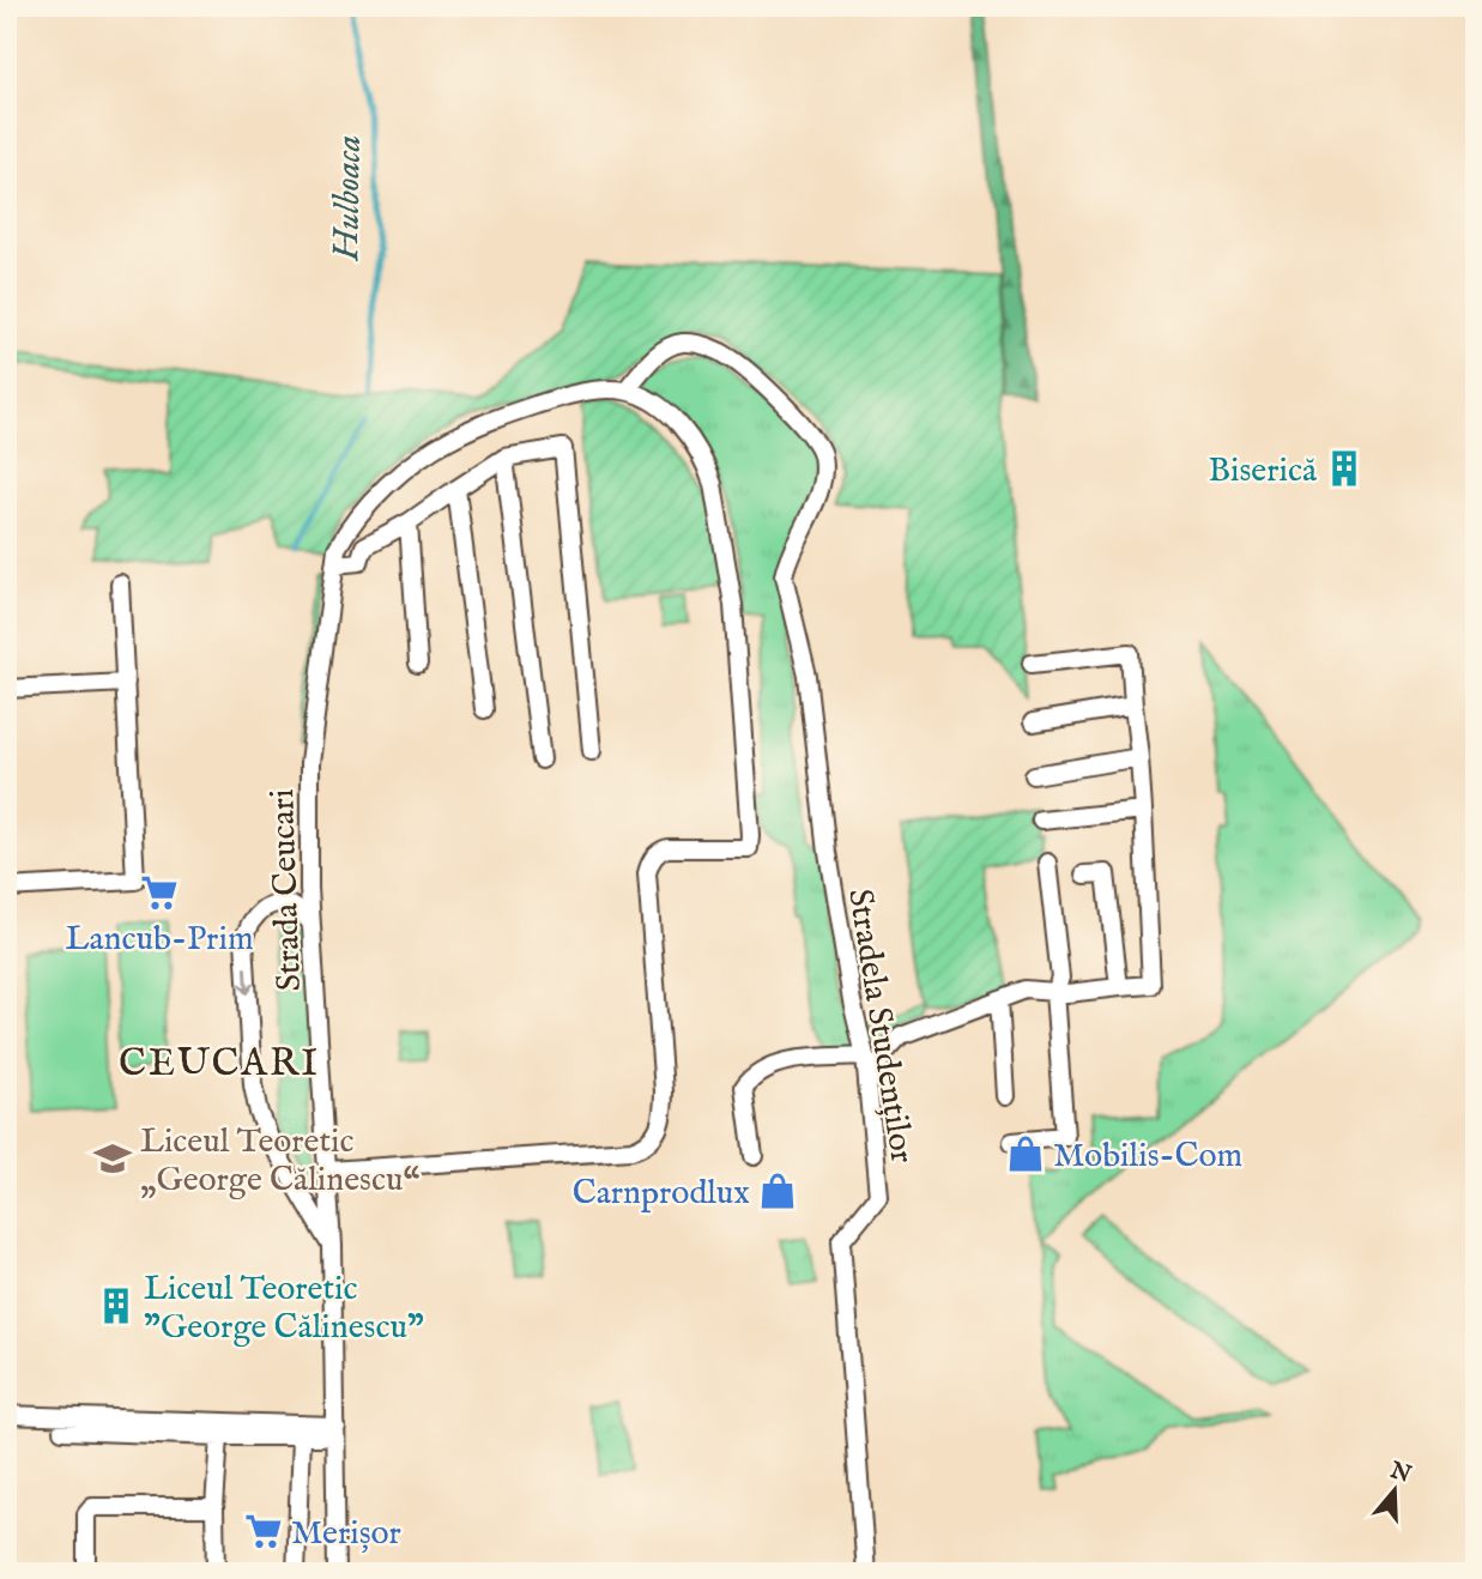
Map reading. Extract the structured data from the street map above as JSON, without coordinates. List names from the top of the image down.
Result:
{
  "streets": {
    "street": ["Strada Ceucari", "Stradela Studenților"]
  },
  "crossings": [
    ["Strada Ceucari", "Stradela Studenților"]
  ],
  "districts": ["CEUCARI"],
  "water": ["Hulboaca"],
  "places": {
    "building": ["Biserică", "Liceul Teoretic \"George Călinescu\""],
    "supermarket": ["Lancub-Prim", "Merișor"],
    "shop": ["Mobilis-Com", "Carnprodlux"],
    "school or university": ["Liceul Teoretic „George Călinescu“"]
  },
  "north": "top"
}
